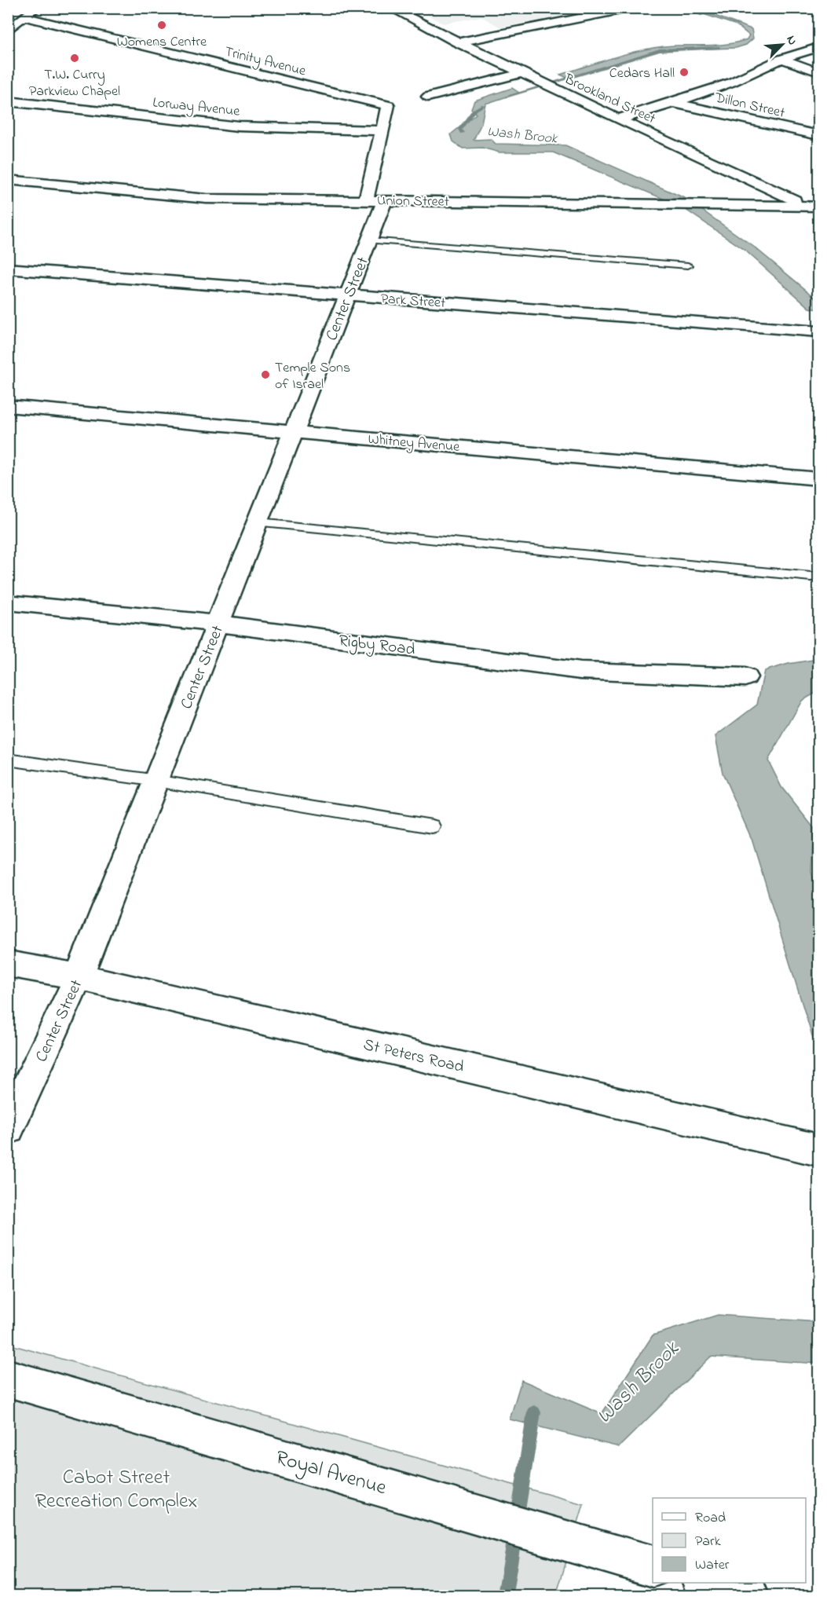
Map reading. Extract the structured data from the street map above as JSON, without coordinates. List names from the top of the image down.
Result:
{
  "streets": {
    "street": [
      "Trinity Avenue",
      "Brookland Street",
      "Dillon Street",
      "Lorway Avenue",
      "Union Street",
      "Center Street",
      "Park Street",
      "Whitney Avenue",
      "Rigby Road",
      "St Peters Road",
      "Royal Avenue"
    ]
  },
  "crossings": [
    ["Trinity Avenue", "Center Street"],
    ["Brookland Street", "Union Street"],
    ["Lorway Avenue", "Center Street"],
    ["Union Street", "Center Street"],
    ["Center Street", "Park Street"],
    ["Center Street", "Whitney Avenue"],
    ["Center Street", "Rigby Road"],
    ["Center Street", "St Peters Road"]
  ],
  "water": ["Wash Brook"],
  "parks": ["Cabot Street Recreation Complex"],
  "places": [
    "Womens Centre",
    "T.W. Curry Parkview Chapel",
    "Cedars Hall",
    "Temple Sons of Israel"
  ],
  "legend": ["Road", "Park", "Water"],
  "north": "top right"
}
